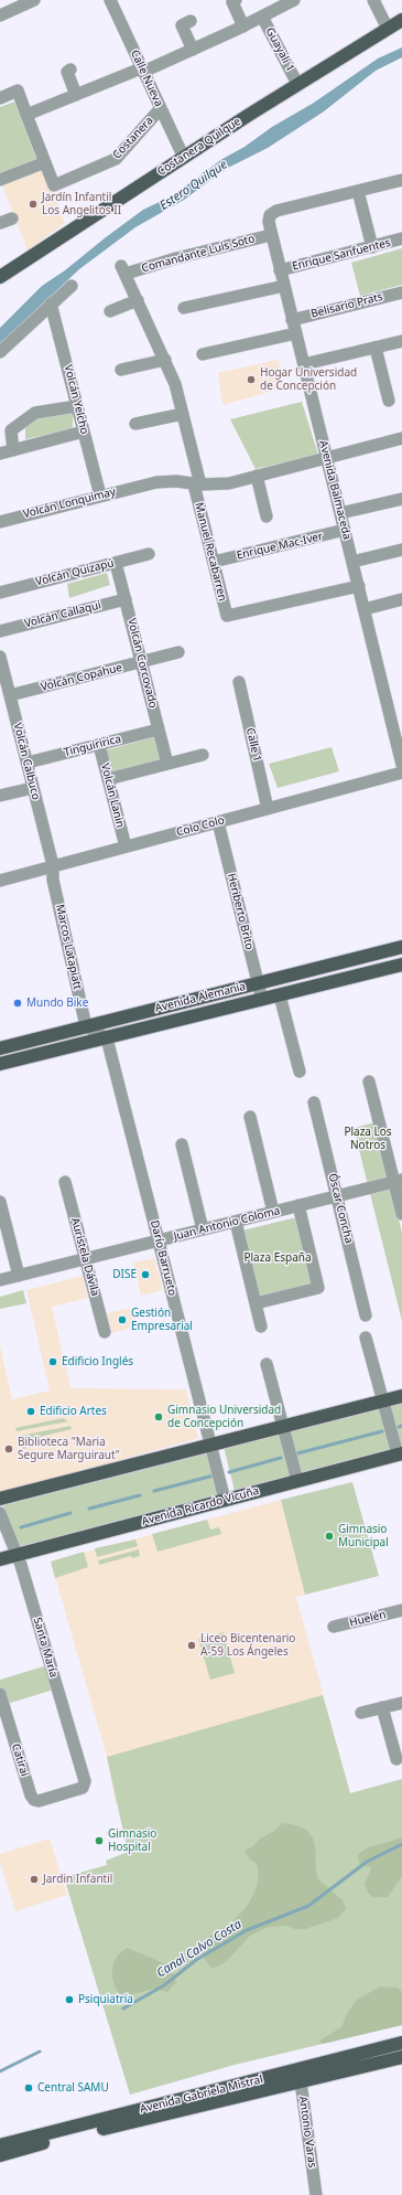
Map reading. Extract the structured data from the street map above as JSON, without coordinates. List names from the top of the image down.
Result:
{
  "streets": {
    "main road": [
      "Costanera Quilque",
      "Avenida Alemania",
      "Avenida Ricardo Vicuña",
      "Avenida Gabriela Mistral"
    ],
    "street": [
      "Guayalí 1",
      "Calle Nueva",
      "Costanera",
      "Comandante Luis Soto",
      "Enrique Sanfuentes",
      "Belisario Prats",
      "Volcán Yelcho",
      "Avenida Balmaceda",
      "Volcán Lonquimay",
      "Enrique Mac-Iver",
      "Manuel Recabarren",
      "Volcán Quizapú",
      "Volcán Callaqui",
      "Volcán Corcovado",
      "Volcán Copahue",
      "Calle 1",
      "Tinguiririca",
      "Volcán Calbuco",
      "Volcán Lanin",
      "Colo Colo",
      "Heriberto Brito",
      "Marcos Latapiatt",
      "Óscar Concha",
      "Juan Antonio Coloma",
      "Auristela Dávila",
      "Darío Barrueto",
      "Huelén",
      "Santa María",
      "Catirai",
      "Antonio Varas"
    ]
  },
  "crossings": [
    ["Guayalí 1", "Costanera Quilque"],
    ["Calle Nueva", "Costanera"],
    ["Calle Nueva", "Costanera Quilque"],
    ["Comandante Luis Soto", "Avenida Balmaceda"],
    ["Comandante Luis Soto", "Manuel Recabarren"],
    ["Enrique Sanfuentes", "Avenida Balmaceda"],
    ["Belisario Prats", "Avenida Balmaceda"],
    ["Volcán Yelcho", "Volcán Lonquimay"],
    ["Avenida Balmaceda", "Volcán Lonquimay"],
    ["Avenida Balmaceda", "Enrique Mac-Iver"],
    ["Avenida Balmaceda", "Manuel Recabarren"],
    ["Volcán Lonquimay", "Manuel Recabarren"],
    ["Enrique Mac-Iver", "Manuel Recabarren"],
    ["Volcán Quizapú", "Volcán Corcovado"],
    ["Volcán Callaqui", "Volcán Corcovado"],
    ["Volcán Corcovado", "Volcán Copahue"],
    ["Volcán Corcovado", "Tinguiririca"],
    ["Volcán Copahue", "Volcán Calbuco"],
    ["Calle 1", "Colo Colo"],
    ["Tinguiririca", "Volcán Calbuco"],
    ["Tinguiririca", "Volcán Lanin"],
    ["Volcán Calbuco", "Colo Colo"],
    ["Volcán Calbuco", "Marcos Latapiatt"],
    ["Volcán Lanin", "Colo Colo"],
    ["Colo Colo", "Heriberto Brito"],
    ["Colo Colo", "Marcos Latapiatt"],
    ["Heriberto Brito", "Avenida Alemania"],
    ["Marcos Latapiatt", "Avenida Alemania"],
    ["Avenida Alemania", "Darío Barrueto"],
    ["Óscar Concha", "Juan Antonio Coloma"],
    ["Juan Antonio Coloma", "Auristela Dávila"],
    ["Juan Antonio Coloma", "Darío Barrueto"],
    ["Darío Barrueto", "Avenida Ricardo Vicuña"],
    ["Avenida Ricardo Vicuña", "Santa María"],
    ["Santa María", "Catirai"],
    ["Avenida Gabriela Mistral", "Antonio Varas"]
  ],
  "water": ["Estero Quilque", "Canal Calvo Costa"],
  "parks": ["Plaza Los Notros", "Plaza España"],
  "places": [
    "Jardín Infantil Los Angelitos II",
    "Hogar Universidad de Concepción",
    "Mundo Bike",
    "DISE",
    "Gestión Empresarial",
    "Edificio Inglés",
    "Edificio Artes",
    "Gimnasio Universidad de Concepción",
    "Biblioteca \"Maria Segure Marguiraut\"",
    "Gimnasio Municipal",
    "Liceo Bicentenario A-59 Los Ángeles",
    "Gimnasio Hospital",
    "Jardin Infantil",
    "Psiquiatría",
    "Central SAMU"
  ]
}
